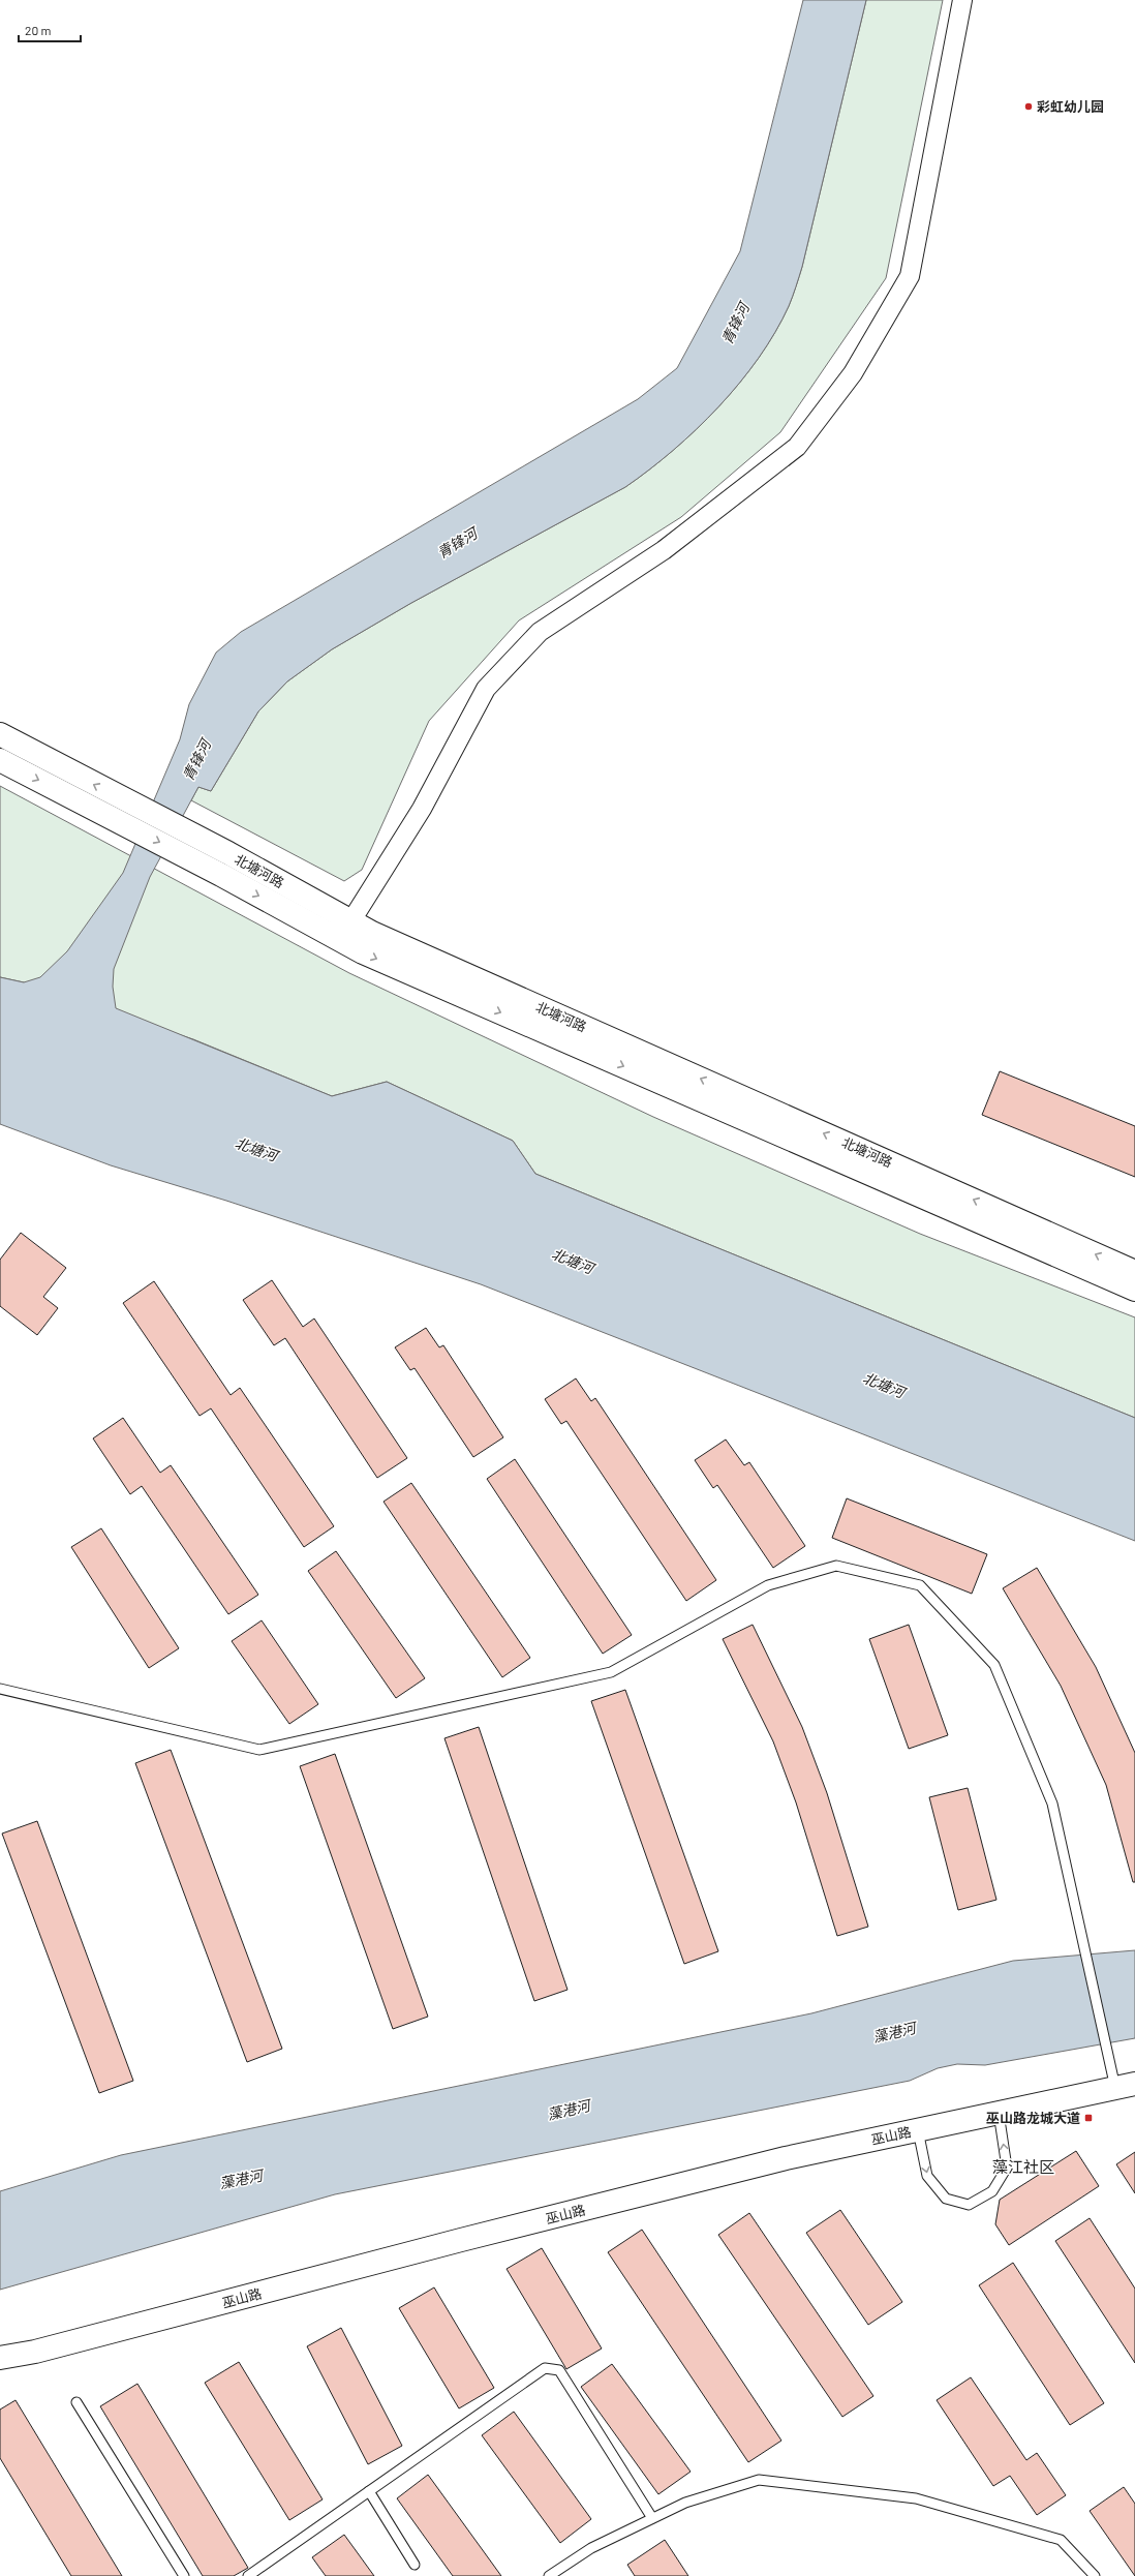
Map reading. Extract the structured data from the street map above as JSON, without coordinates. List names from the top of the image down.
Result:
{
  "streets": {
    "main road": ["北塘河路", "巫山路"]
  },
  "districts": ["藻江社区"],
  "water": ["青锋河", "北塘河", "藻港河"],
  "places": {
    "other": ["彩虹幼儿园"],
    "transit": ["巫山路龙城大道"]
  },
  "scale_bar": "20 m"
}
